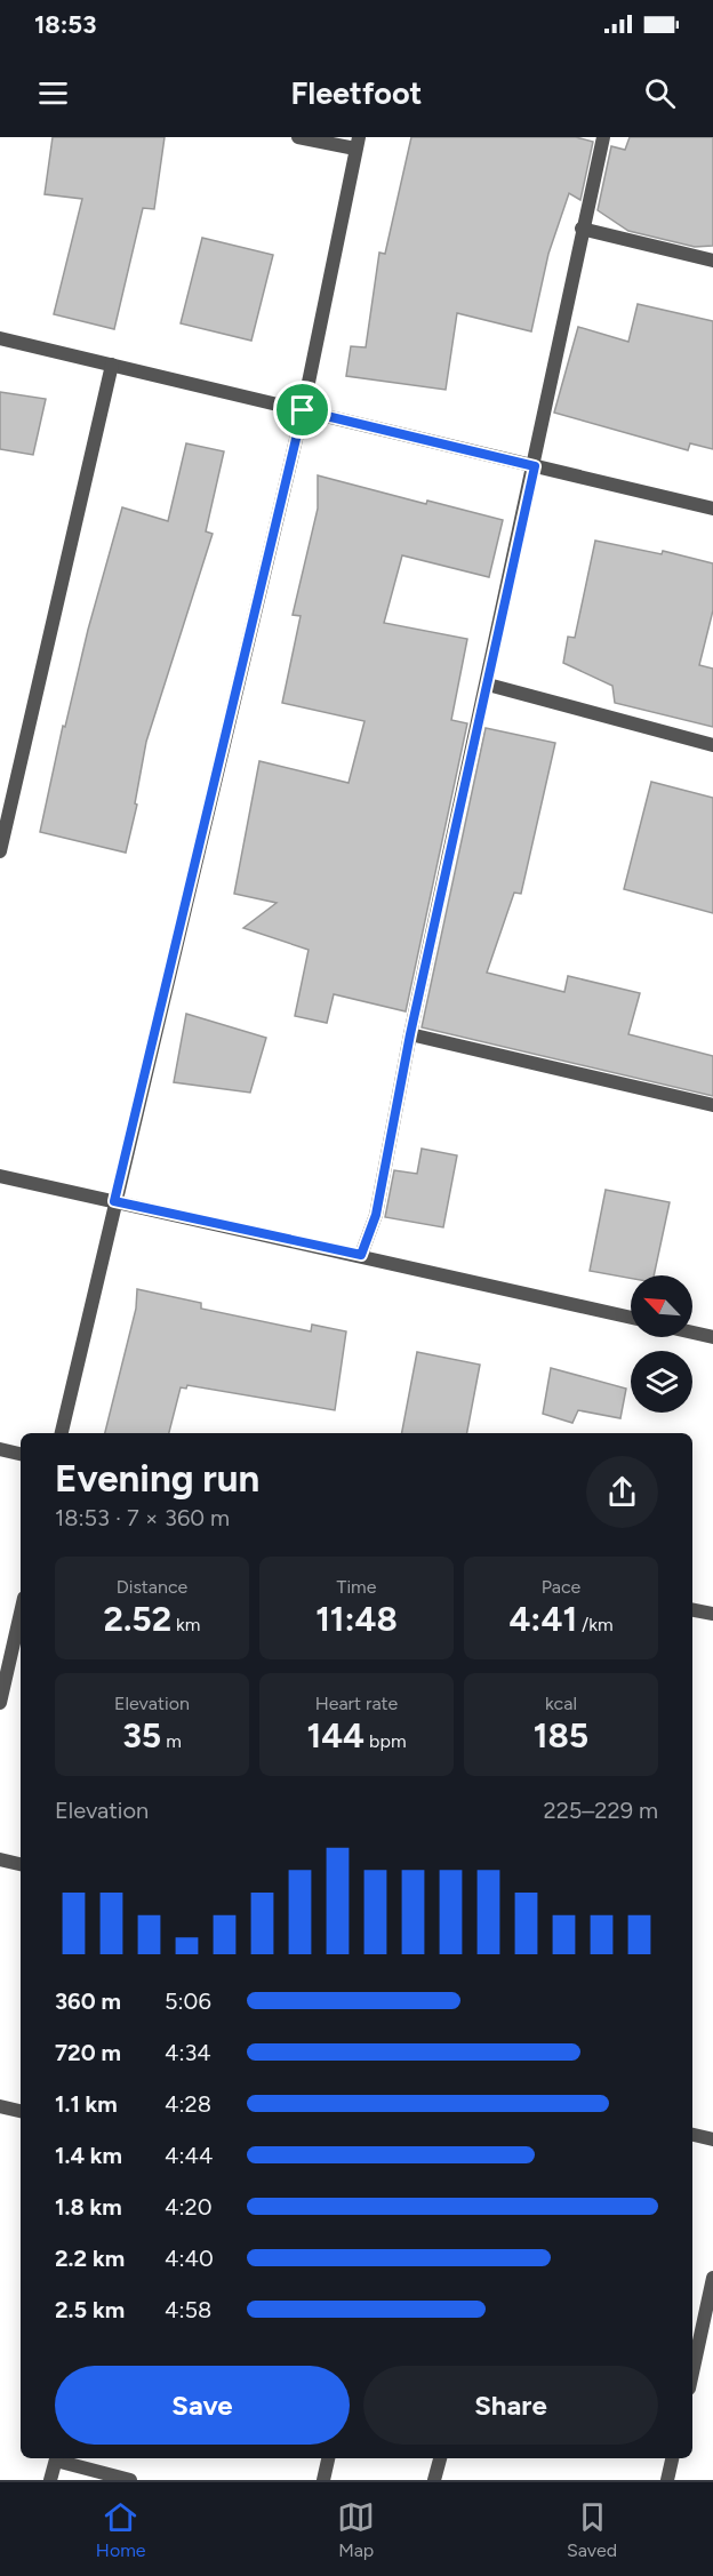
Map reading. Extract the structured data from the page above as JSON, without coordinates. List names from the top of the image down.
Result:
{
  "north": "top left",
  "page": {
    "status": "18:53",
    "header": "Fleetfoot",
    "heading": ["Evening run", "18:53 · 7 × 360 m"],
    "stats": [
      ["Distance", "2.52 km"],
      ["Time", "11:48"],
      ["Pace", "4:41 /km"],
      ["Elevation", "35 m"],
      ["Heart rate", "144 bpm"],
      ["kcal", "185"]
    ],
    "chart": ["Elevation", "225–229 m"],
    "list": [
      {
        "name": "360 m",
        "note": "5:06"
      },
      {
        "name": "720 m",
        "note": "4:34"
      },
      {
        "name": "1.1 km",
        "note": "4:28"
      },
      {
        "name": "1.4 km",
        "note": "4:44"
      },
      {
        "name": "1.8 km",
        "note": "4:20"
      },
      {
        "name": "2.2 km",
        "note": "4:40"
      },
      {
        "name": "2.5 km",
        "note": "4:58"
      }
    ],
    "buttons": ["Save", "Share"],
    "tabs": ["Home", "Map", "Saved"]
  }
}
